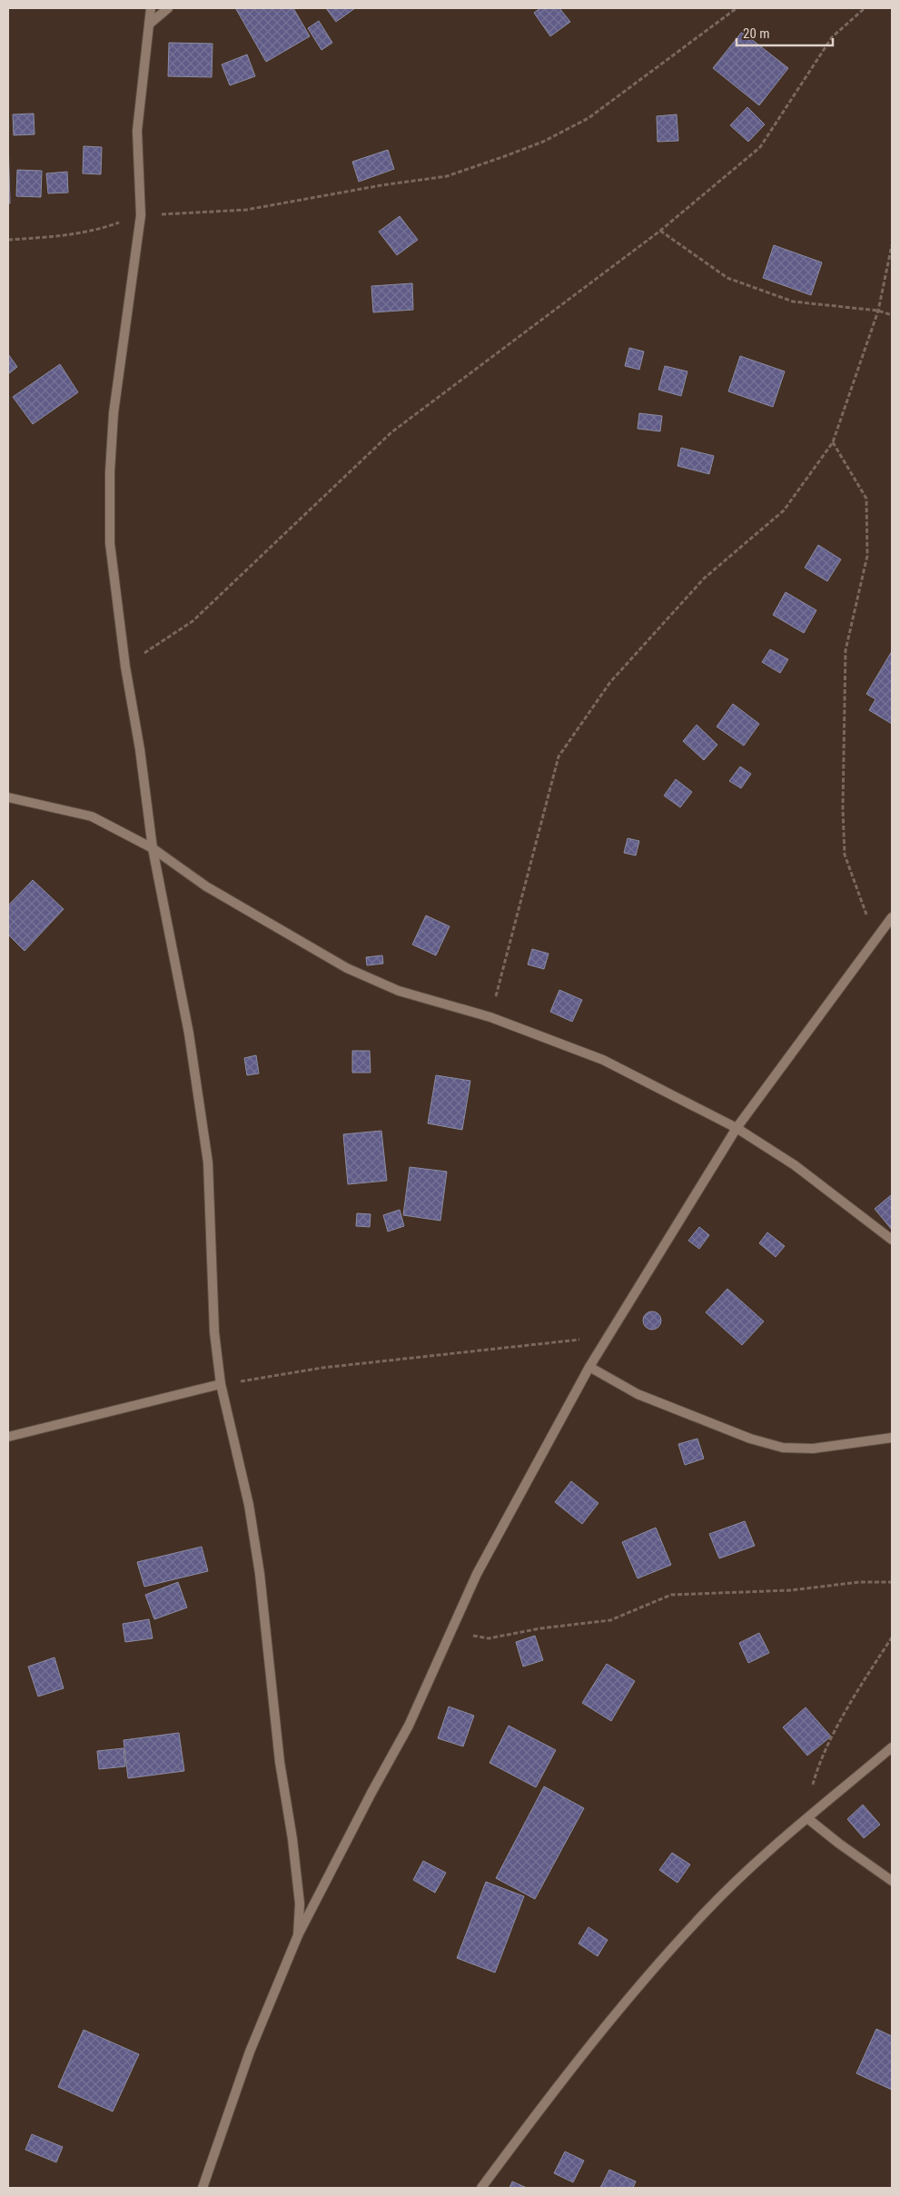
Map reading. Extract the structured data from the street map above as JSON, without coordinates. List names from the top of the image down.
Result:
{
  "scale_bar": "20 m"
}
